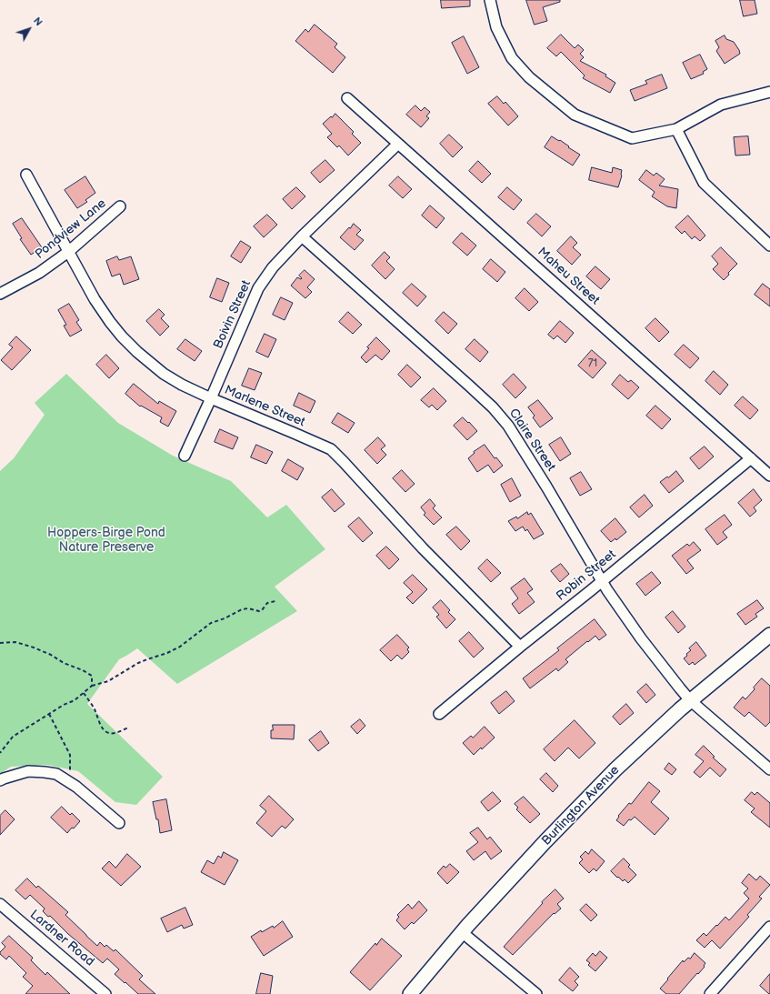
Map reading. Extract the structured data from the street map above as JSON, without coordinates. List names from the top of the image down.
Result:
{
  "streets": {
    "main road": ["Burlington Avenue"],
    "street": [
      "Pondview Lane",
      "Maheu Street",
      "Boivin Street",
      "Marlene Street",
      "Claire Street",
      "Robin Street",
      "Lardner Road"
    ]
  },
  "crossings": [
    ["Pondview Lane", "Marlene Street"],
    ["Maheu Street", "Boivin Street"],
    ["Maheu Street", "Robin Street"],
    ["Boivin Street", "Marlene Street"],
    ["Boivin Street", "Claire Street"],
    ["Marlene Street", "Robin Street"],
    ["Claire Street", "Robin Street"],
    ["Claire Street", "Burlington Avenue"]
  ],
  "parks": ["Hoppers-Birge Pond Nature Preserve"],
  "house_numbers": ["71"],
  "north": "top right"
}
